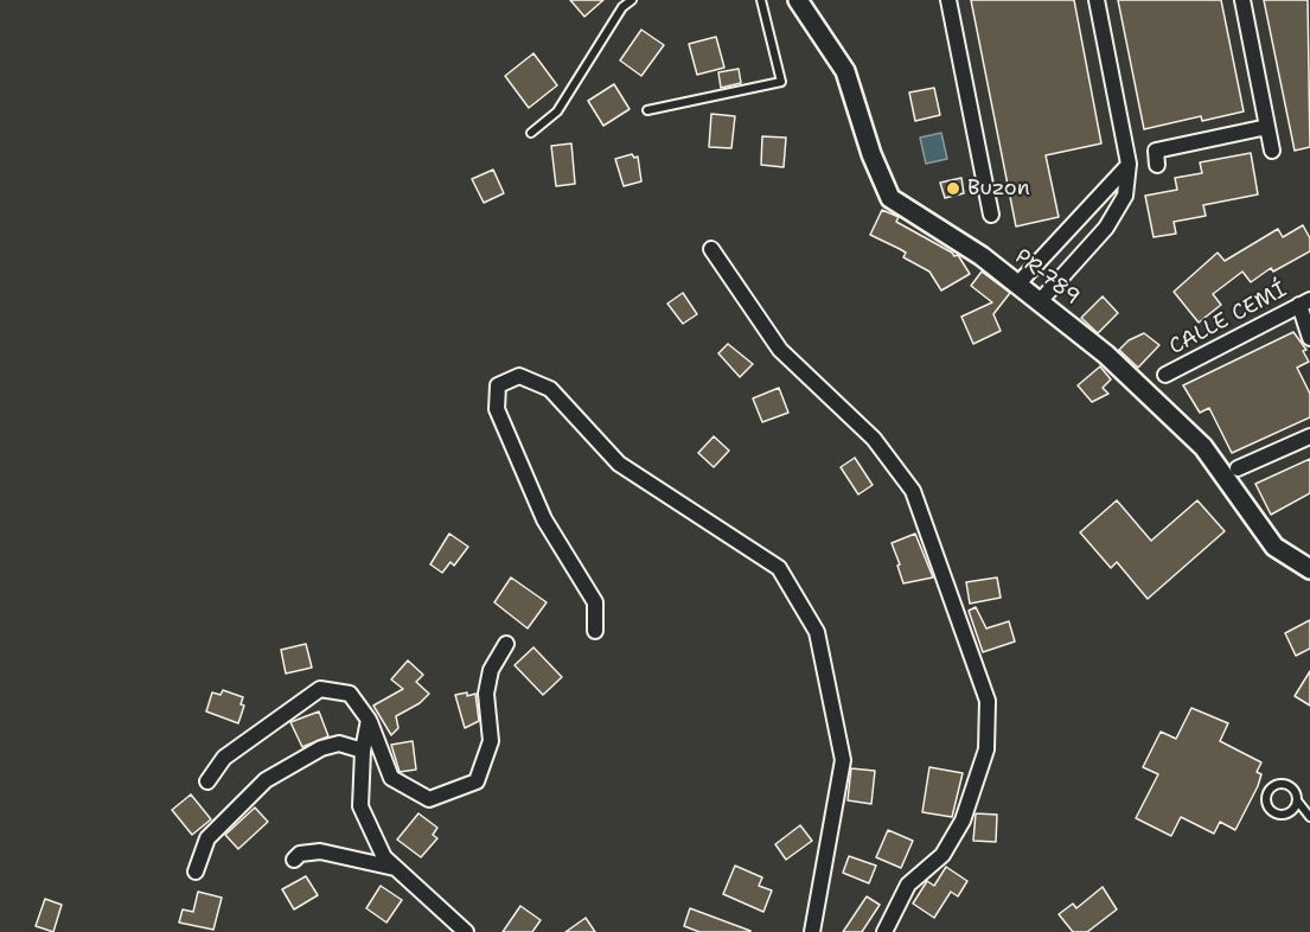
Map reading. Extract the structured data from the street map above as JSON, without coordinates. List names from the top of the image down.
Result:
{
  "streets": {
    "street": ["PR-789", "CALLE CEMÍ"]
  },
  "places": ["Buzon"]
}
